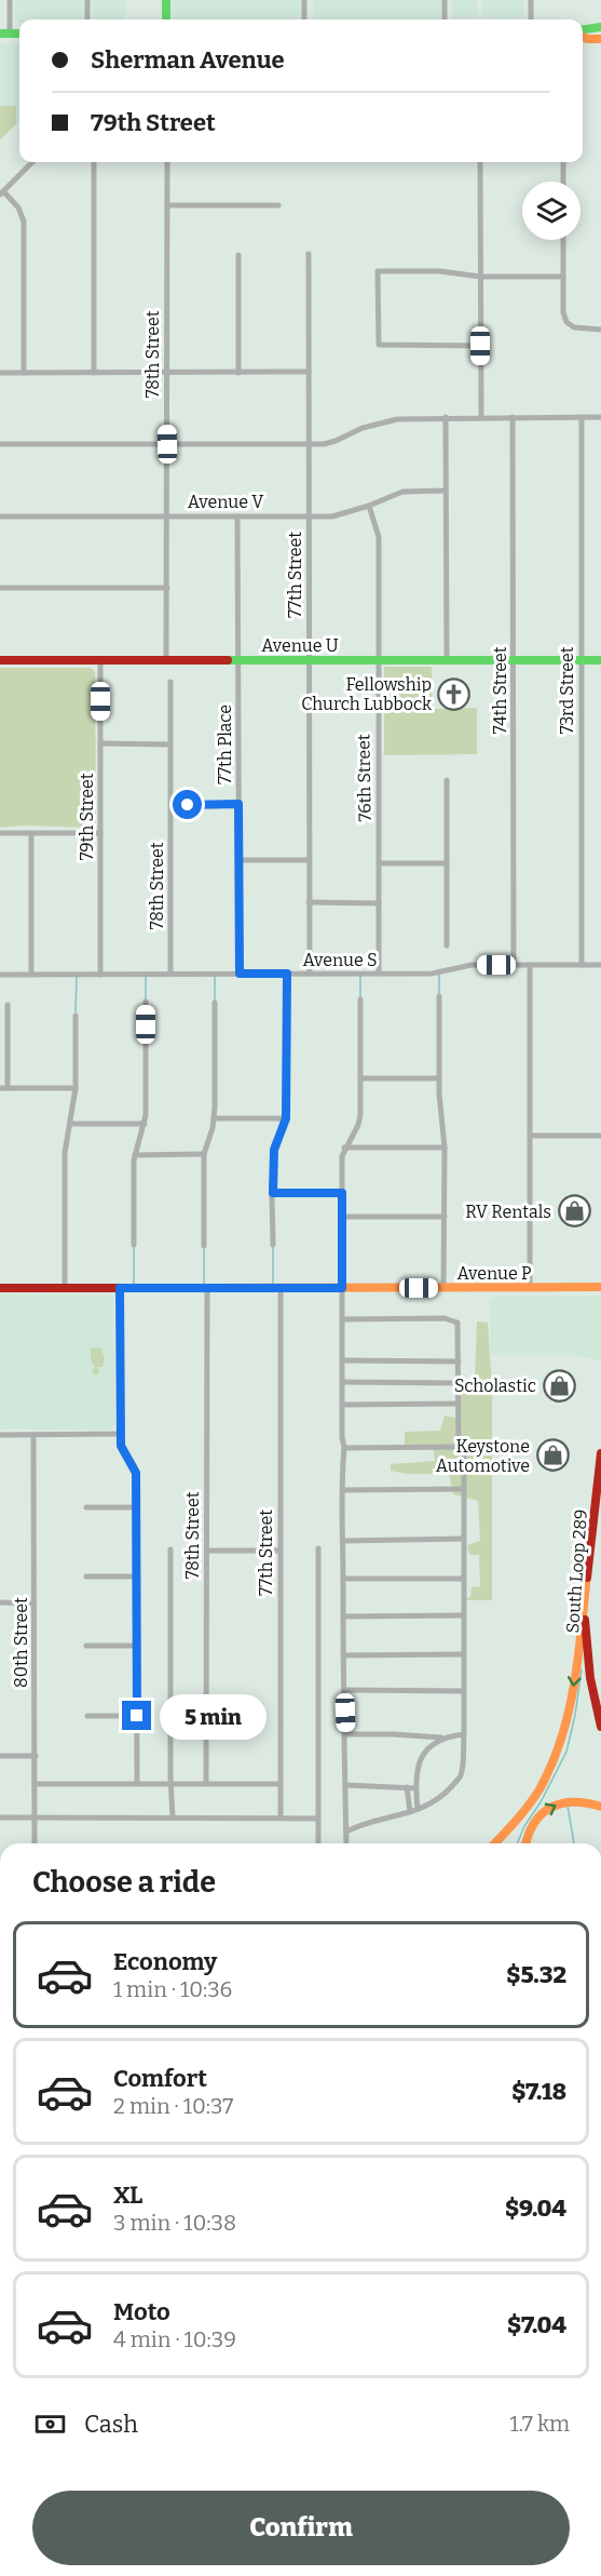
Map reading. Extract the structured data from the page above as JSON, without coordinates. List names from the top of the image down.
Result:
{
  "streets": {
    "main road": ["Avenue U", "Avenue P", "South Loop 289"],
    "street": [
      "78th Street",
      "Avenue V",
      "77th Street",
      "74th Street",
      "73rd Street",
      "77th Place",
      "76th Street",
      "79th Street",
      "Avenue S",
      "80th Street"
    ]
  },
  "crossings": [
    ["78th Street", "Avenue V"],
    ["78th Street", "Avenue U"],
    ["78th Street", "Avenue S"],
    ["78th Street", "Avenue P"],
    ["Avenue V", "77th Street"],
    ["Avenue V", "77th Place"],
    ["Avenue V", "76th Street"],
    ["77th Street", "Avenue U"],
    ["77th Street", "Avenue S"],
    ["77th Street", "Avenue P"],
    ["Avenue U", "74th Street"],
    ["Avenue U", "73rd Street"],
    ["Avenue U", "77th Place"],
    ["Avenue U", "76th Street"],
    ["Avenue U", "79th Street"],
    ["74th Street", "Avenue S"],
    ["73rd Street", "Avenue S"],
    ["77th Place", "Avenue S"],
    ["76th Street", "Avenue S"],
    ["79th Street", "Avenue S"]
  ],
  "places": {
    "church": ["Fellowship Church Lubbock"],
    "shop": ["RV Rentals", "Scholastic", "Keystone Automotive"]
  },
  "page": {
    "banner": ["Sherman Avenue", "79th Street"],
    "bubble": "5 min",
    "heading": "Choose a ride",
    "list": [
      {
        "name": "Economy",
        "note": "1 min · 10:36",
        "value": "$5.32"
      },
      {
        "name": "Comfort",
        "note": "2 min · 10:37",
        "value": "$7.18"
      },
      {
        "name": "XL",
        "note": "3 min · 10:38",
        "value": "$9.04"
      },
      {
        "name": "Moto",
        "note": "4 min · 10:39",
        "value": "$7.04"
      }
    ],
    "pay": ["Cash", "1.7 km"],
    "buttons": "Confirm"
  }
}
